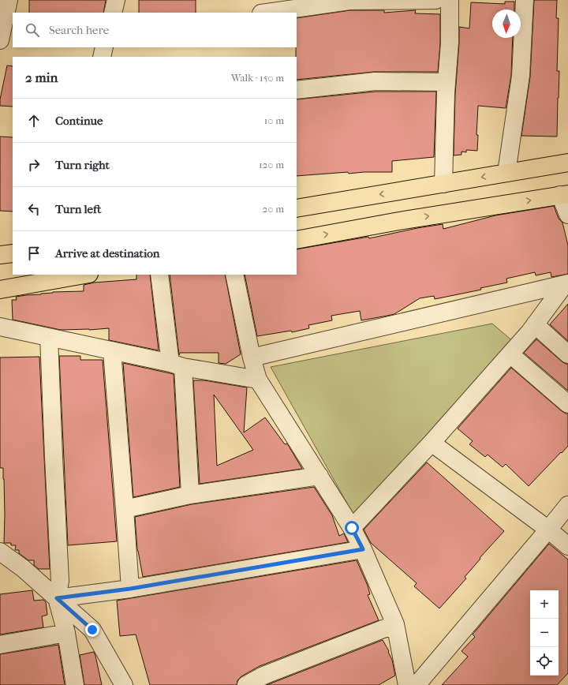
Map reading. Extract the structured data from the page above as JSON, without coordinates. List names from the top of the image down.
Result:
{
  "north": "bottom",
  "page": {
    "search": "Search here",
    "heading": ["2 min", "Walk · 150 m"],
    "list": [
      ["Continue", "10 m"],
      ["Turn right", "120 m"],
      ["Turn left", "20 m"],
      "Arrive at destination"
    ],
    "map_buttons": ["+", "−"]
  }
}
